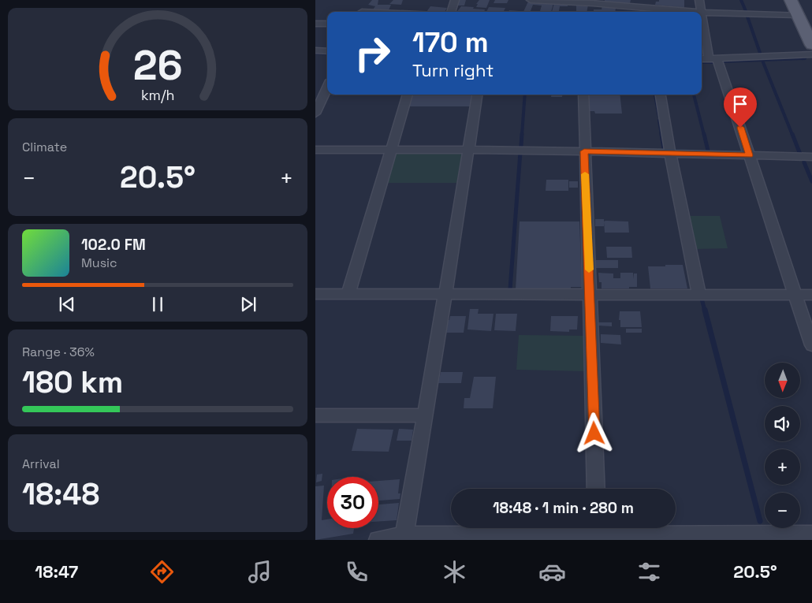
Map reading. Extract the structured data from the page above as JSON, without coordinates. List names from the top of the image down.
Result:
{
  "north": "bottom",
  "page": {
    "turn": ["170 m", "Turn right"],
    "tile": [
      "Climate",
      ["Range · 36%", "180 km"],
      ["Arrival", "18:48"]
    ],
    "heat": ["−", "20.5°", "+"],
    "song": ["102.0 FM", "Music"],
    "map_buttons": ["+", "−"],
    "limit": "30",
    "trip": "18:48 · 1 min · 280 m",
    "tabs": ["18:47", "20.5°"],
    "gauge": ["26", "km/h"]
  }
}
